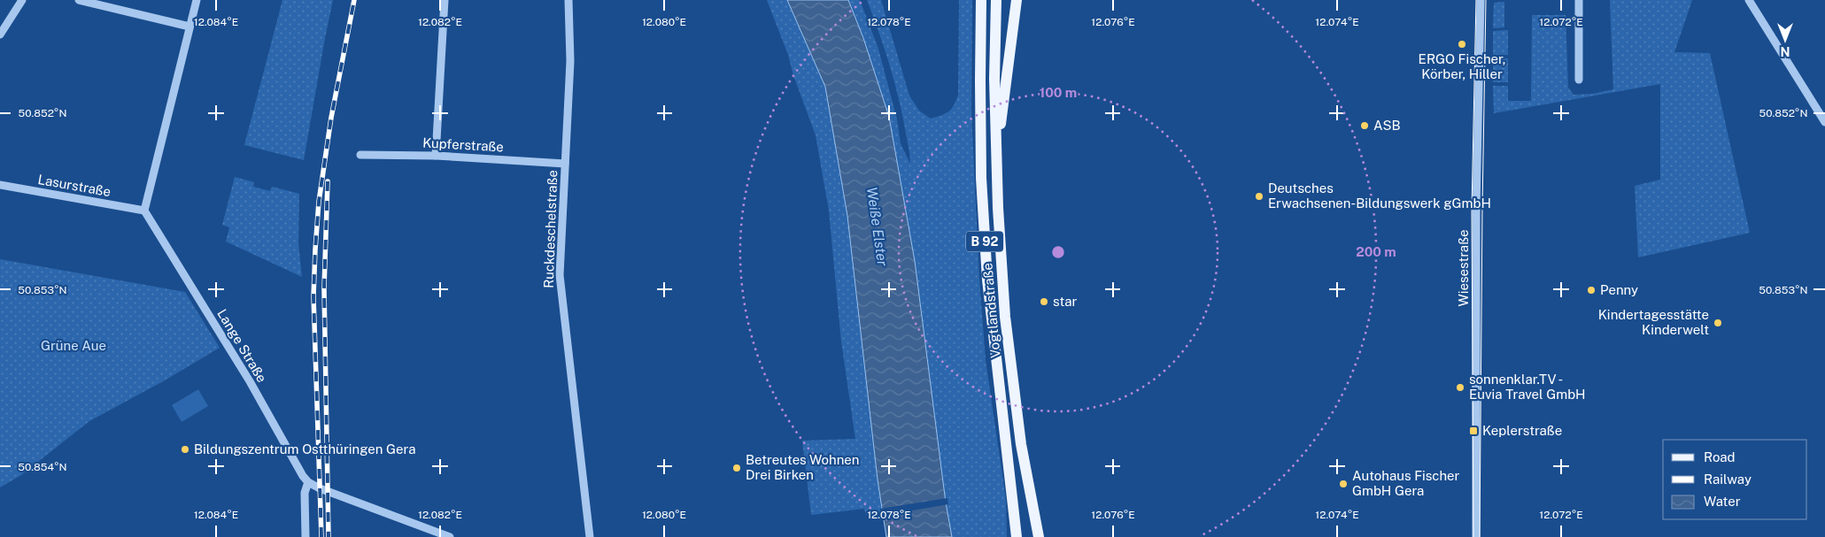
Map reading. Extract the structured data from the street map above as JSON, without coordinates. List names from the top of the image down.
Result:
{
  "streets": {
    "main road": ["B 92", "Vogtlandstraße"],
    "street": [
      "Kupferstraße",
      "Lasurstraße",
      "Ruckdeschelstraße",
      "Wiesestraße",
      "Lange Straße"
    ]
  },
  "crossings": [
    ["Kupferstraße", "Ruckdeschelstraße"],
    ["Lasurstraße", "Lange Straße"]
  ],
  "water": ["Weiße Elster"],
  "parks": ["Grüne Aue"],
  "places": {
    "other": [
      "ERGO Fischer, Körber, Hiller",
      "ASB",
      "Deutsches Erwachsenen-Bildungswerk gGmbH",
      "Penny",
      "star",
      "Kindertagesstätte Kinderwelt",
      "sonnenklar.TV - Euvia Travel GmbH",
      "Bildungszentrum Ostthüringen Gera",
      "Betreutes Wohnen Drei Birken",
      "Autohaus Fischer GmbH Gera"
    ],
    "transit": ["Keplerstraße"]
  },
  "legend": ["Road", "Railway", "Water"],
  "north": "bottom",
  "coordinates": [
    "12.084°E",
    "12.082°E",
    "12.080°E",
    "12.078°E",
    "12.076°E",
    "12.074°E",
    "12.072°E",
    "50.852°N",
    "50.853°N",
    "50.854°N"
  ],
  "rings": ["100 m", "200 m"]
}
